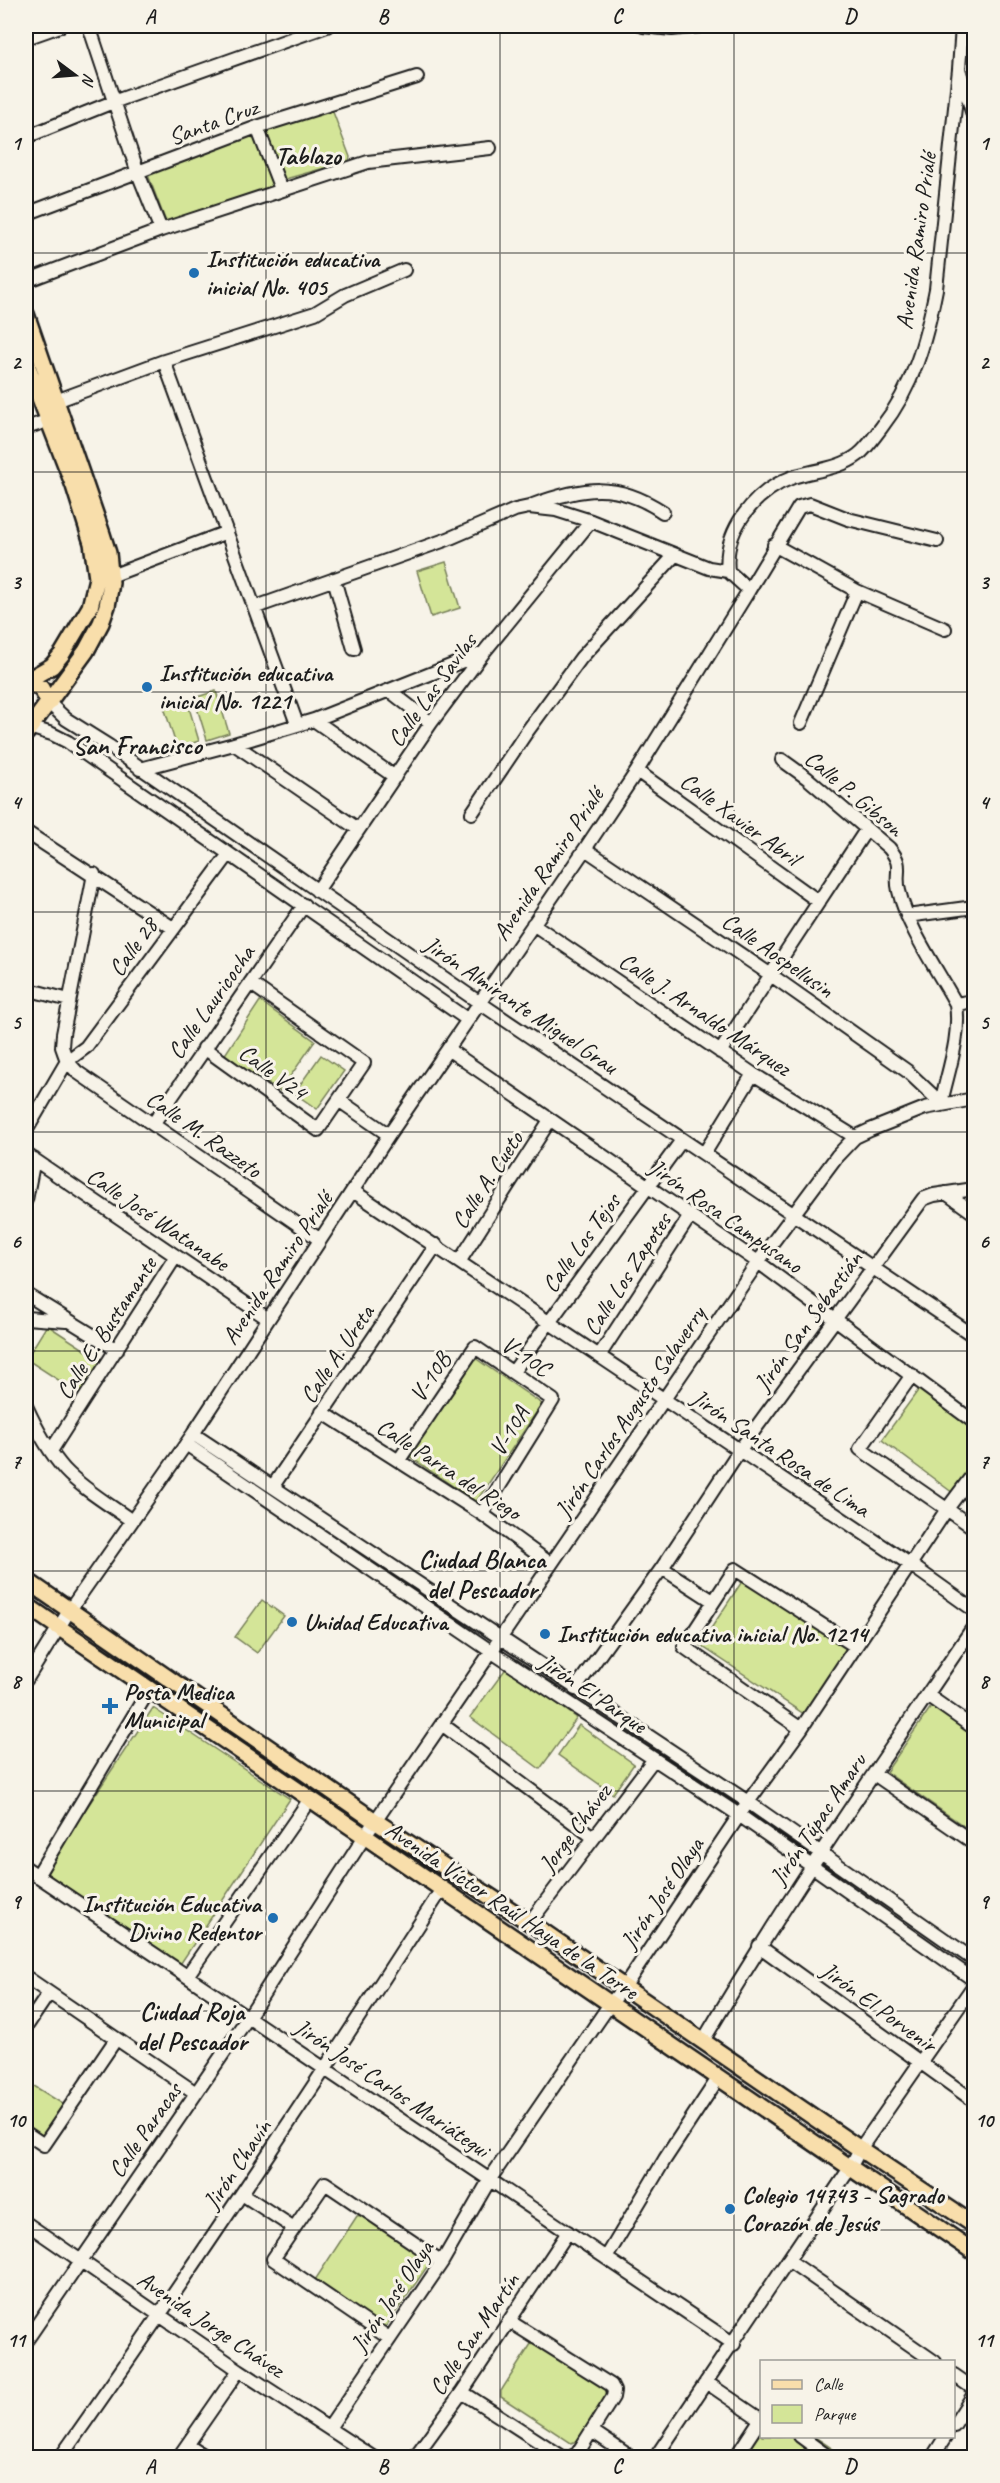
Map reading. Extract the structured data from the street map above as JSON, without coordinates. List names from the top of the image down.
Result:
{
  "streets": {
    "main road": ["Avenida Víctor Raúl Haya de la Torre"],
    "street": [
      "Santa Cruz",
      "Avenida Ramiro Prialé",
      "Calle Las Savilas",
      "Calle P. Gibson",
      "Calle Xavier Abril",
      "Calle 28",
      "Calle Aospellusin",
      "Calle Lauricocha",
      "Jirón Almirante Miguel Grau",
      "Calle J. Arnaldo Márquez",
      "Calle V24",
      "Calle M. Razzeto",
      "Calle A. Cueto",
      "Jirón Rosa Campusano",
      "Calle José Watanabe",
      "Calle Los Tejos",
      "Calle Los Zapotes",
      "Jirón San Sebastián",
      "Calle E. Bustamante",
      "Calle A. Ureta",
      "V-10C",
      "V-10B",
      "Jirón Carlos Augusto Salaverry",
      "V-10A",
      "Jirón Santa Rosa de Lima",
      "Calle Parra del Riego",
      "Jirón El Parque",
      "Jirón Túpac Amaru",
      "Jorge Chávez",
      "Jirón José Olaya",
      "Jirón El Porvenir",
      "Jirón José Carlos Mariátegui",
      "Calle Paracas",
      "Jirón Chavín",
      "Avenida Jorge Chávez",
      "Calle San Martín"
    ]
  },
  "crossings": [
    ["Avenida Ramiro Prialé", "Calle Xavier Abril"],
    ["Avenida Ramiro Prialé", "Calle Aospellusin"],
    ["Avenida Ramiro Prialé", "Jirón Almirante Miguel Grau"],
    ["Avenida Ramiro Prialé", "Calle J. Arnaldo Márquez"],
    ["Avenida Ramiro Prialé", "Calle M. Razzeto"],
    ["Avenida Ramiro Prialé", "Jirón Rosa Campusano"],
    ["Avenida Ramiro Prialé", "Calle José Watanabe"],
    ["Avenida Ramiro Prialé", "Jirón Santa Rosa de Lima"],
    ["Avenida Ramiro Prialé", "Jirón El Parque"],
    ["Avenida Ramiro Prialé", "Avenida Víctor Raúl Haya de la Torre"],
    ["Calle Las Savilas", "Jirón Almirante Miguel Grau"],
    ["Calle 28", "Jirón Almirante Miguel Grau"],
    ["Calle 28", "Calle M. Razzeto"],
    ["Calle Aospellusin", "Jirón Carlos Augusto Salaverry"],
    ["Calle Lauricocha", "Jirón Almirante Miguel Grau"],
    ["Calle Lauricocha", "Calle V24"],
    ["Calle Lauricocha", "Calle M. Razzeto"],
    ["Jirón Almirante Miguel Grau", "Calle Los Tejos"],
    ["Jirón Almirante Miguel Grau", "Jirón San Sebastián"],
    ["Jirón Almirante Miguel Grau", "Jirón Carlos Augusto Salaverry"],
    ["Calle J. Arnaldo Márquez", "Jirón Carlos Augusto Salaverry"],
    ["Calle A. Cueto", "Jirón Rosa Campusano"],
    ["Calle A. Cueto", "Jirón Santa Rosa de Lima"],
    ["Jirón Rosa Campusano", "Calle Los Tejos"],
    ["Jirón Rosa Campusano", "Calle Los Zapotes"],
    ["Jirón Rosa Campusano", "Jirón San Sebastián"],
    ["Jirón Rosa Campusano", "Jirón Carlos Augusto Salaverry"],
    ["Calle José Watanabe", "Calle E. Bustamante"],
    ["Calle Los Tejos", "V-10C"],
    ["Calle Los Tejos", "Jirón Santa Rosa de Lima"],
    ["Calle Los Zapotes", "Jirón Santa Rosa de Lima"],
    ["Jirón San Sebastián", "Jirón Santa Rosa de Lima"],
    ["Jirón San Sebastián", "Jirón El Parque"],
    ["Calle A. Ureta", "Jirón Santa Rosa de Lima"],
    ["Calle A. Ureta", "Calle Parra del Riego"],
    ["Calle A. Ureta", "Jirón El Parque"],
    ["V-10C", "V-10B"],
    ["V-10C", "V-10A"],
    ["V-10B", "Calle Parra del Riego"],
    ["Jirón Carlos Augusto Salaverry", "Jirón Santa Rosa de Lima"],
    ["Jirón Carlos Augusto Salaverry", "Calle Parra del Riego"],
    ["Jirón Carlos Augusto Salaverry", "Jirón El Parque"],
    ["Jirón Carlos Augusto Salaverry", "Avenida Víctor Raúl Haya de la Torre"],
    ["Jirón Carlos Augusto Salaverry", "Calle Paracas"],
    ["V-10A", "Calle Parra del Riego"],
    ["Jirón Santa Rosa de Lima", "Jirón José Olaya"],
    ["Jirón El Parque", "Jirón Túpac Amaru"],
    ["Jirón El Parque", "Jorge Chávez"],
    ["Jirón El Parque", "Jirón José Olaya"],
    ["Jirón Túpac Amaru", "Avenida Víctor Raúl Haya de la Torre"],
    ["Jirón Túpac Amaru", "Jirón El Porvenir"],
    ["Jorge Chávez", "Avenida Víctor Raúl Haya de la Torre"],
    ["Jirón José Olaya", "Avenida Víctor Raúl Haya de la Torre"],
    ["Jirón José Olaya", "Jirón José Carlos Mariátegui"],
    ["Jirón José Olaya", "Avenida Jorge Chávez"],
    ["Avenida Víctor Raúl Haya de la Torre", "Calle Paracas"],
    ["Avenida Víctor Raúl Haya de la Torre", "Jirón Chavín"],
    ["Jirón José Carlos Mariátegui", "Calle Paracas"],
    ["Jirón José Carlos Mariátegui", "Jirón Chavín"],
    ["Jirón José Carlos Mariátegui", "Calle San Martín"],
    ["Calle Paracas", "Avenida Jorge Chávez"],
    ["Jirón Chavín", "Avenida Jorge Chávez"]
  ],
  "districts": [
    "Tablazo",
    "San Francisco",
    "Ciudad Blanca del Pescador",
    "Ciudad Roja del Pescador"
  ],
  "places": {
    "other": [
      "Institución educativa inicial No. 405",
      "Institución educativa inicial No. 1221",
      "Unidad Educativa",
      "Institución educativa inicial No. 1214",
      "Institución Educativa Divino Redentor",
      "Colegio 14743 - Sagrado Corazón de Jesús"
    ],
    "health": ["Posta Medica Municipal"]
  },
  "legend": ["Calle", "Parque"],
  "north": "right",
  "grid": {
    "columns": [
      "A",
      "B",
      "C",
      "D"
    ],
    "rows": [
      "1",
      "2",
      "3",
      "4",
      "5",
      "6",
      "7",
      "8",
      "9",
      "10",
      "11"
    ]
  }
}
